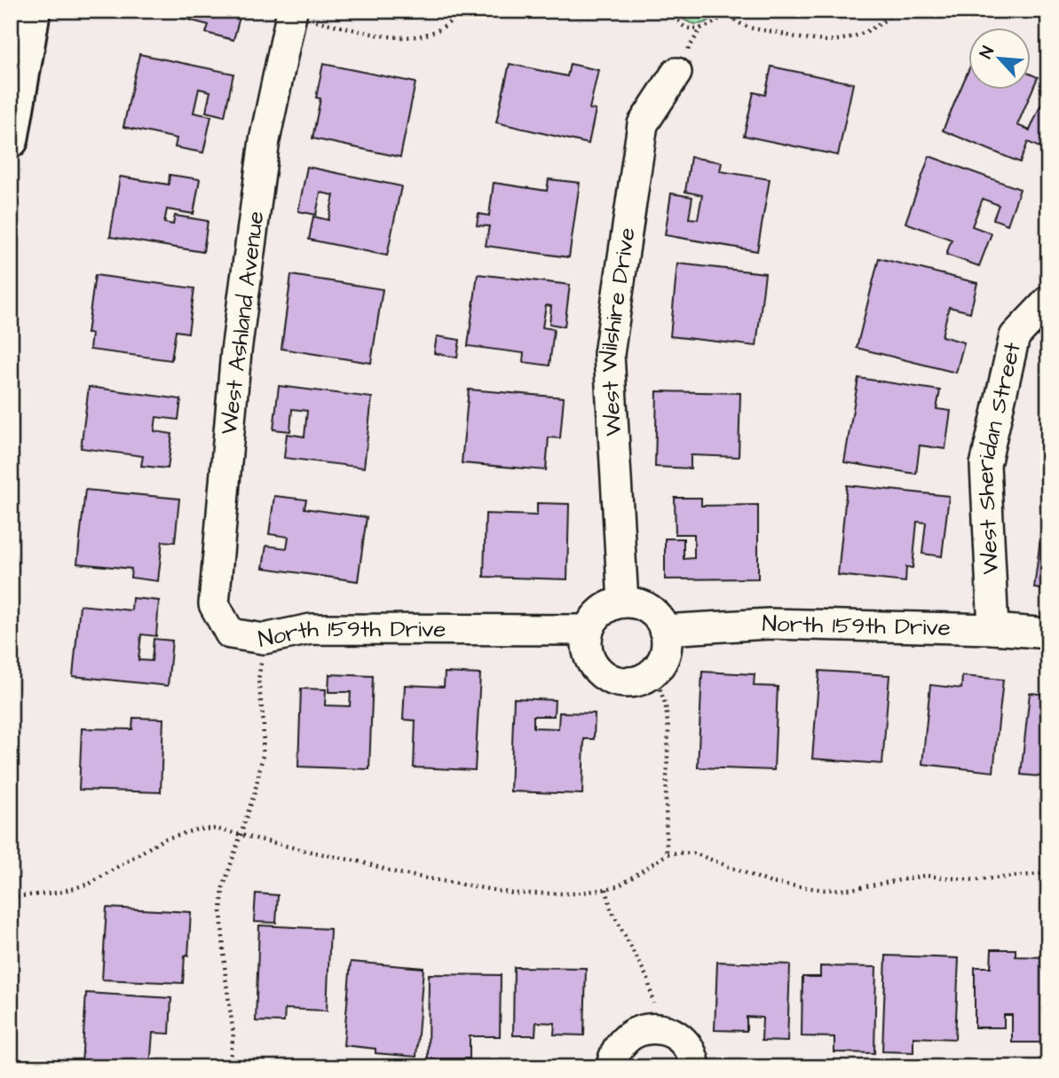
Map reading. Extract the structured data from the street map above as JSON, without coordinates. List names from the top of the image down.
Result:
{
  "streets": {
    "street": [
      "West Ashland Avenue",
      "West Wilshire Drive",
      "West Sheridan Street",
      "North 159th Drive"
    ]
  },
  "crossings": [
    ["West Ashland Avenue", "North 159th Drive"],
    ["West Wilshire Drive", "North 159th Drive"],
    ["West Sheridan Street", "North 159th Drive"]
  ],
  "north": "top left"
}
